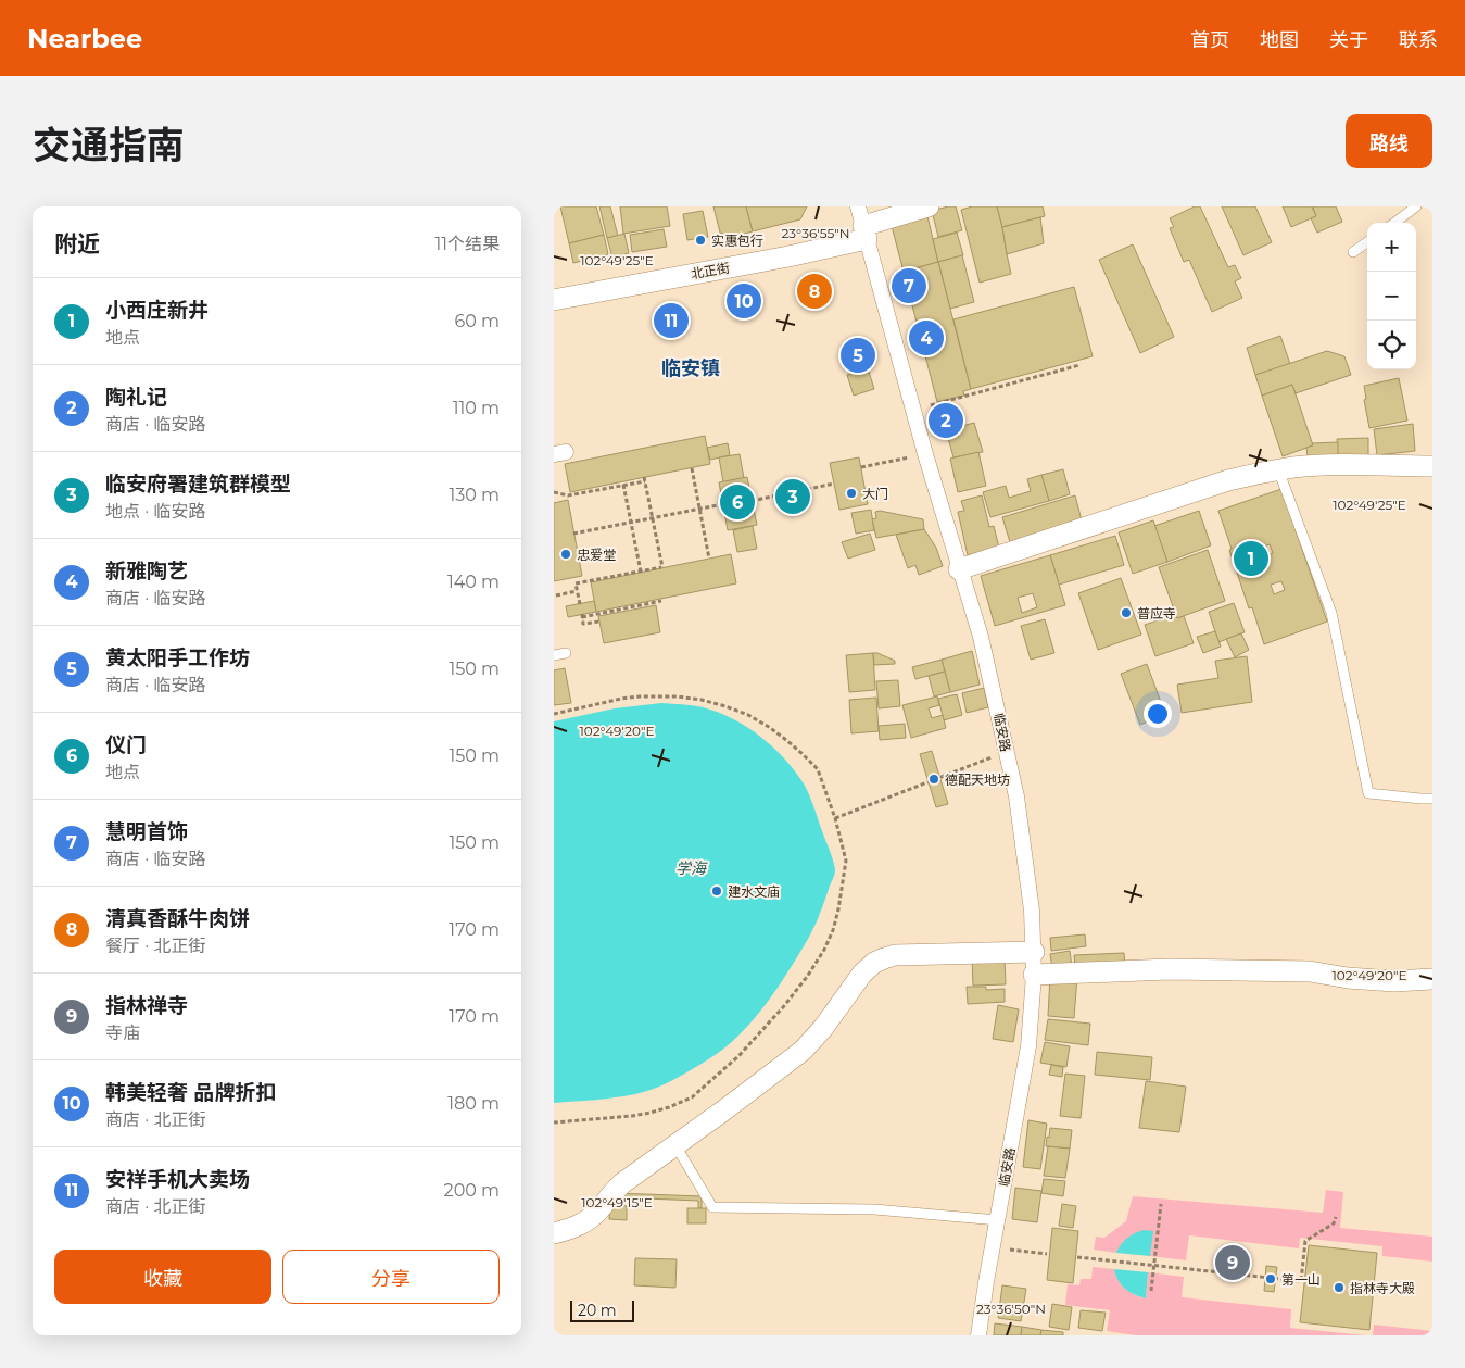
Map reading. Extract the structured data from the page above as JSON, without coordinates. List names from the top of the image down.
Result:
{
  "streets": {
    "street": ["北正街", "临安路"]
  },
  "crossings": [
    ["北正街", "临安路"]
  ],
  "districts": ["临安镇"],
  "water": ["学海"],
  "places": [
    "实惠包行",
    "大门",
    "忠爱堂",
    "普应寺",
    "德配天地坊",
    "建水文庙",
    "第一山",
    "指林寺大殿"
  ],
  "scale_bar": "20 m",
  "page": {
    "header": "Nearbee",
    "nav": [
      "首页",
      "地图",
      "关于",
      "联系"
    ],
    "title": "交通指南",
    "buttons": [
      "路线",
      ["收藏", "分享"]
    ],
    "heading": ["附近", "11个结果"],
    "map_buttons": ["+", "−"],
    "pins": [
      "7",
      "8",
      "10",
      "11",
      "4",
      "5",
      "2",
      "3",
      "6",
      "1",
      "9"
    ],
    "list": [
      {
        "mark": "1",
        "name": "小西庄新井",
        "note": "地点",
        "value": "60 m"
      },
      {
        "mark": "2",
        "name": "陶礼记",
        "note": "商店 · 临安路",
        "value": "110 m"
      },
      {
        "mark": "3",
        "name": "临安府署建筑群模型",
        "note": "地点 · 临安路",
        "value": "130 m"
      },
      {
        "mark": "4",
        "name": "新雅陶艺",
        "note": "商店 · 临安路",
        "value": "140 m"
      },
      {
        "mark": "5",
        "name": "黄太阳手工作坊",
        "note": "商店 · 临安路",
        "value": "150 m"
      },
      {
        "mark": "6",
        "name": "仪门",
        "note": "地点",
        "value": "150 m"
      },
      {
        "mark": "7",
        "name": "慧明首饰",
        "note": "商店 · 临安路",
        "value": "150 m"
      },
      {
        "mark": "8",
        "name": "清真香酥牛肉饼",
        "note": "餐厅 · 北正街",
        "value": "170 m"
      },
      {
        "mark": "9",
        "name": "指林禅寺",
        "note": "寺庙",
        "value": "170 m"
      },
      {
        "mark": "10",
        "name": "韩美轻奢 品牌折扣",
        "note": "商店 · 北正街",
        "value": "180 m"
      },
      {
        "mark": "11",
        "name": "安祥手机大卖场",
        "note": "商店 · 北正街",
        "value": "200 m"
      }
    ],
    "scale": "20 m"
  },
  "coordinates": [
    "23°36'55\"N",
    "102°49'25\"E",
    "102°49'20\"E",
    "102°49'15\"E",
    "23°36'50\"N"
  ]
}
